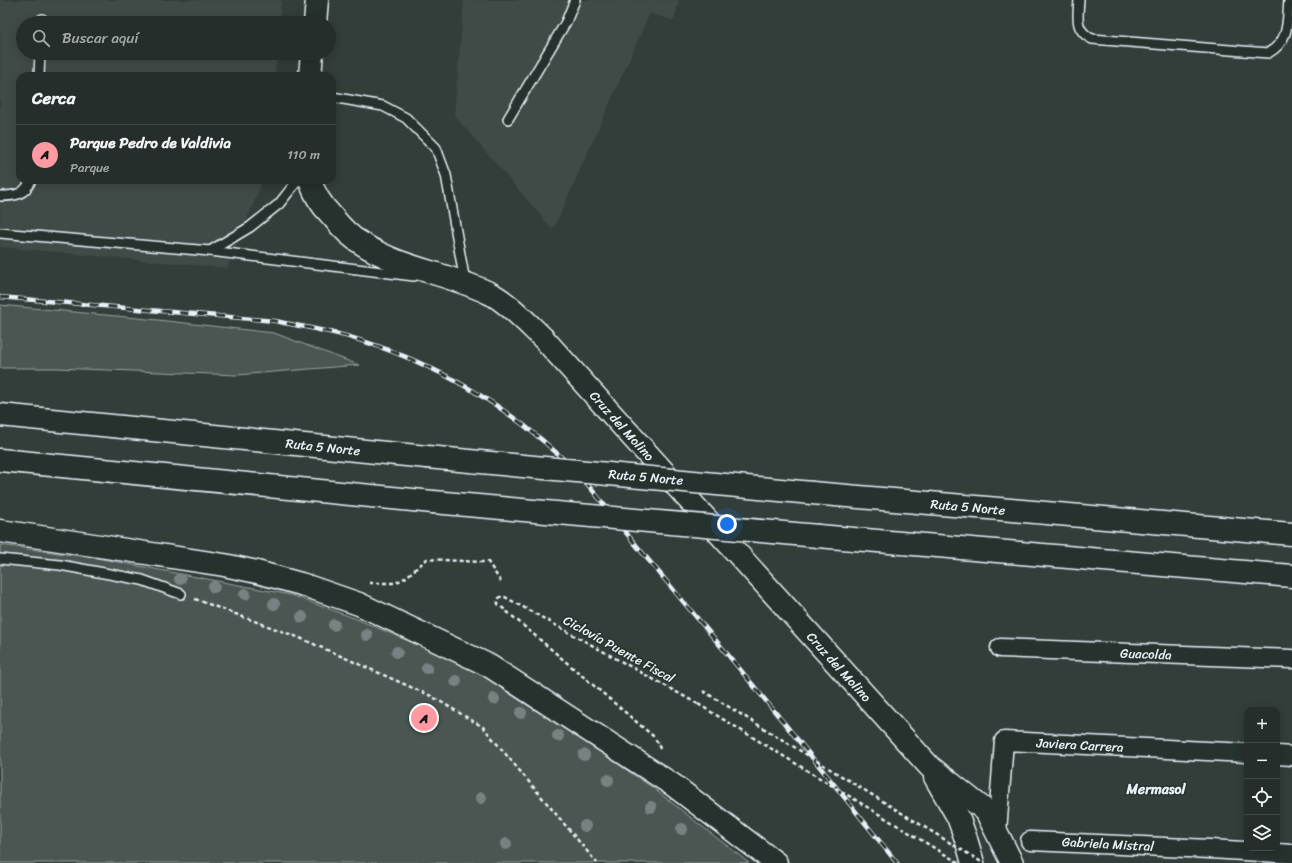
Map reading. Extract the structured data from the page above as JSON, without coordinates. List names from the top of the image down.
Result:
{
  "streets": {
    "main road": ["Cruz del Molino", "Ruta 5 Norte"],
    "street": ["Guacolda", "Javiera Carrera", "Gabriela Mistral"],
    "path": ["Ciclovía Puente Fiscal"]
  },
  "crossings": [
    ["Cruz del Molino", "Javiera Carrera"]
  ],
  "districts": ["Mermasol"],
  "page": {
    "search": "Buscar aquí",
    "heading": "Cerca",
    "list": [
      {
        "mark": "A",
        "name": "Parque Pedro de Valdivia",
        "note": "Parque",
        "value": "110 m"
      }
    ],
    "pins": "A",
    "map_buttons": ["+", "−"]
  }
}
